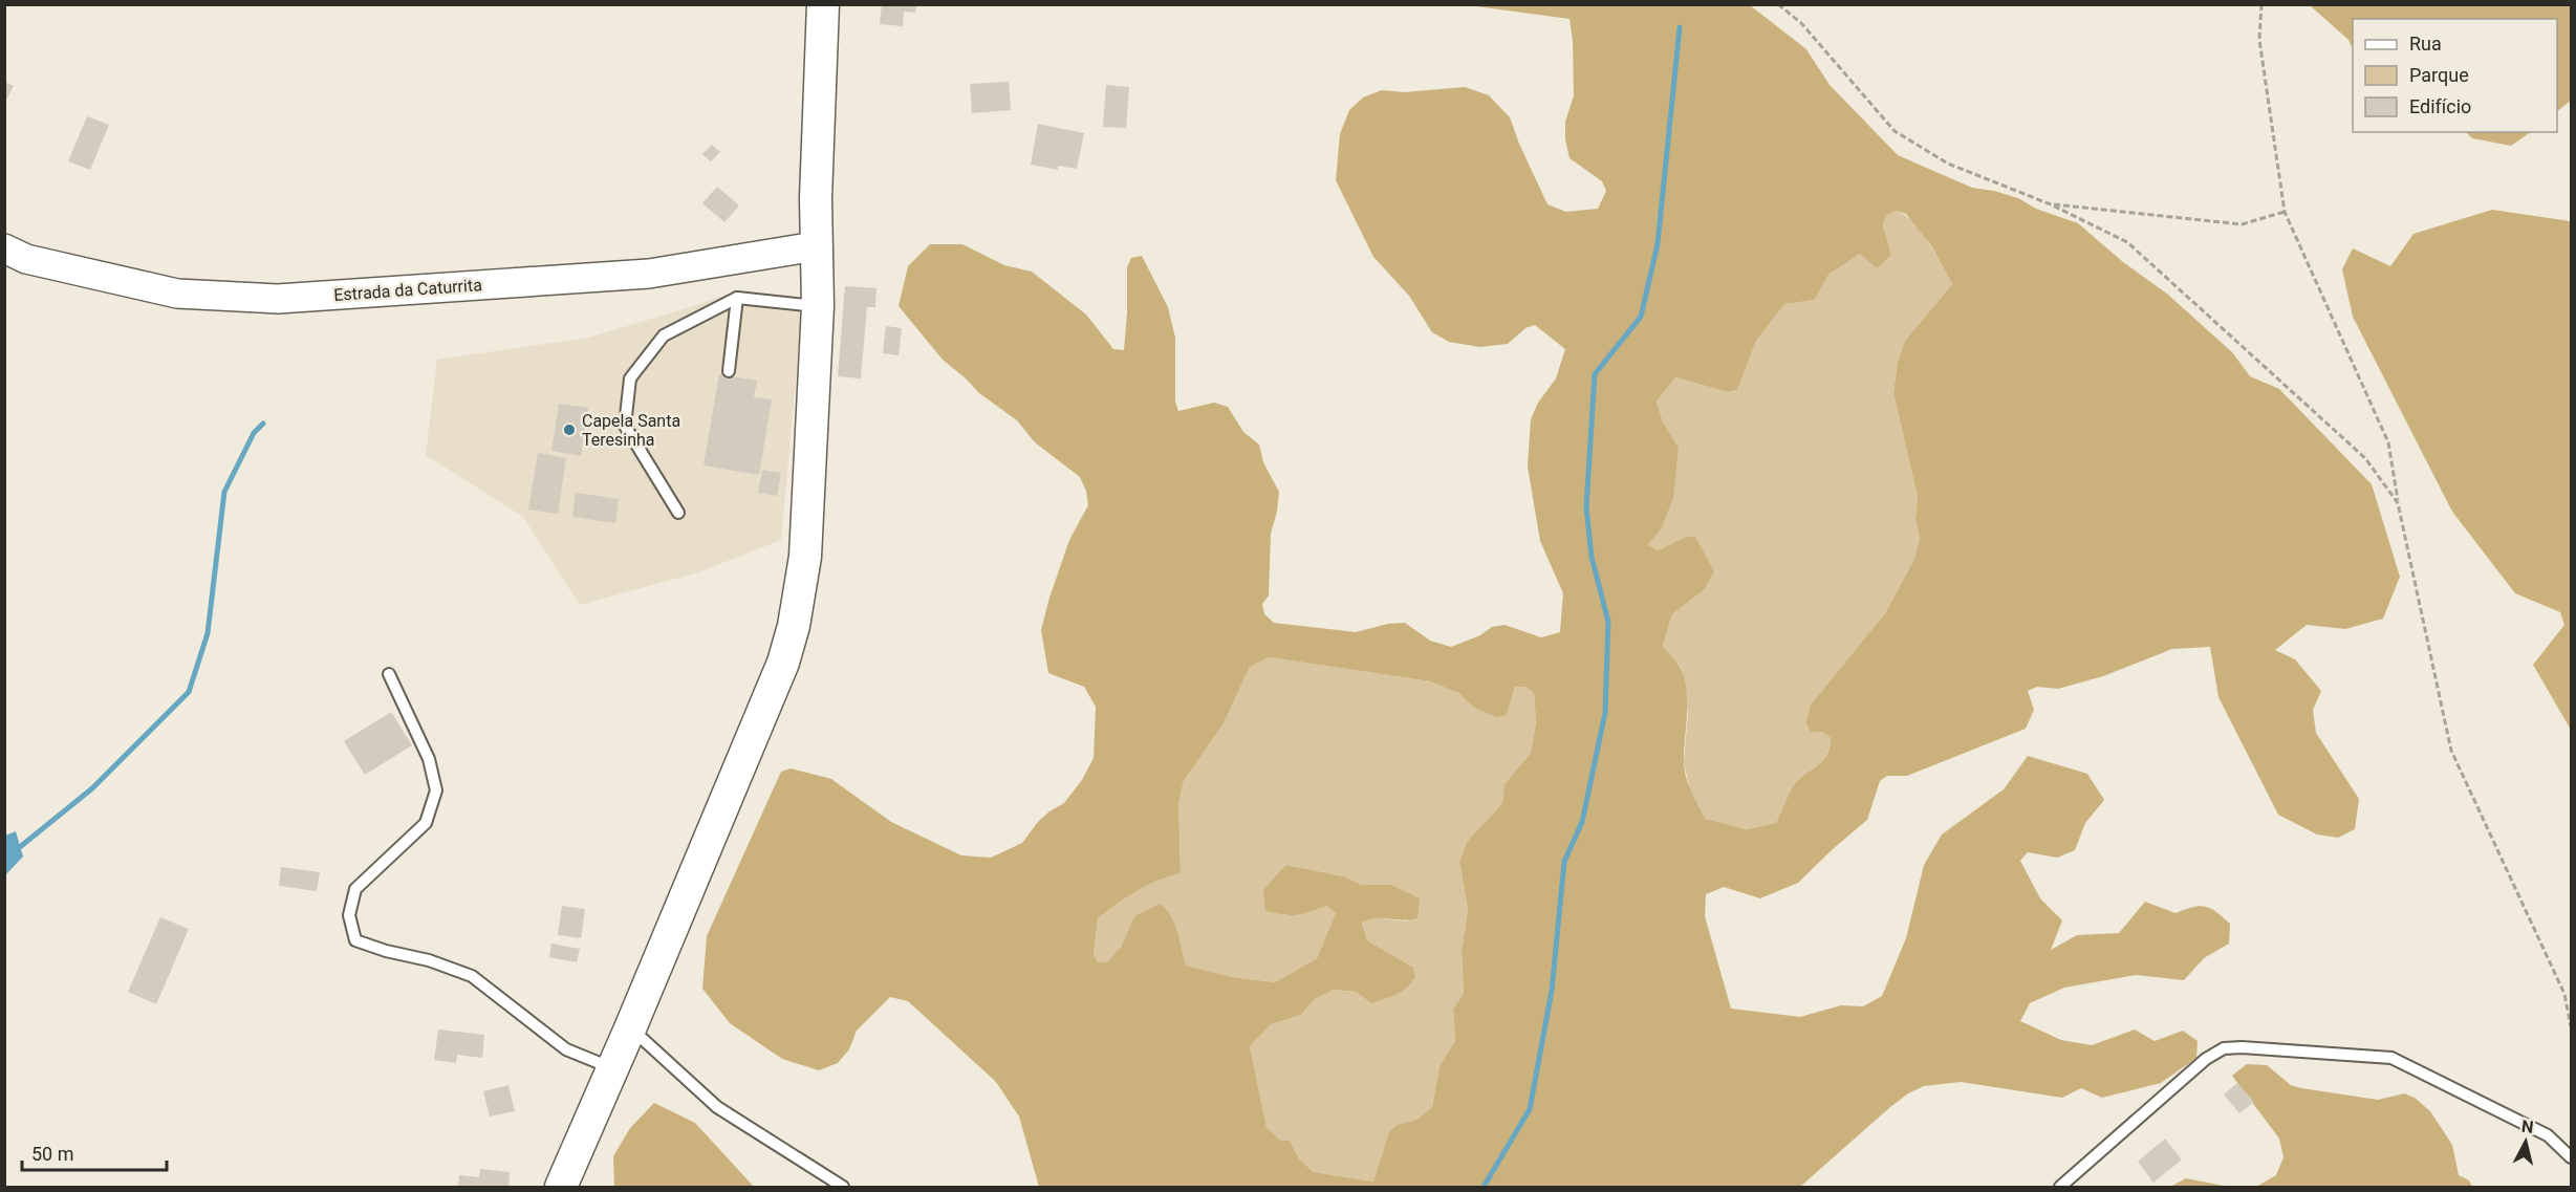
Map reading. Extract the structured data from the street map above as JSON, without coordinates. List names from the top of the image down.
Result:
{
  "streets": {
    "street": ["Estrada da Caturrita"]
  },
  "places": ["Capela Santa Teresinha"],
  "legend": ["Rua", "Parque", "Edifício"],
  "scale_bar": "50 m",
  "north": "top"
}
